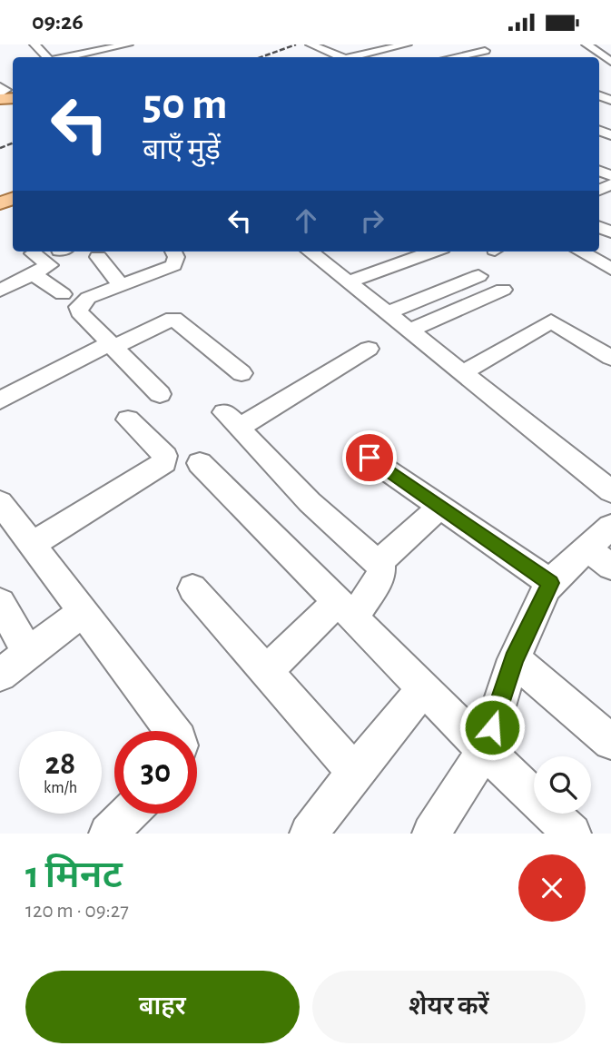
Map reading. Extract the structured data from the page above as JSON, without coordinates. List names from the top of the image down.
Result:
{
  "page": {
    "status": "09:26",
    "turn": ["50 m", "बाएँ मुड़ें"],
    "speed": "28 km/h",
    "limit": "30",
    "heading": ["1 मिनट", "120 m · 09:27"],
    "buttons": ["बाहर", "शेयर करें"]
  }
}
